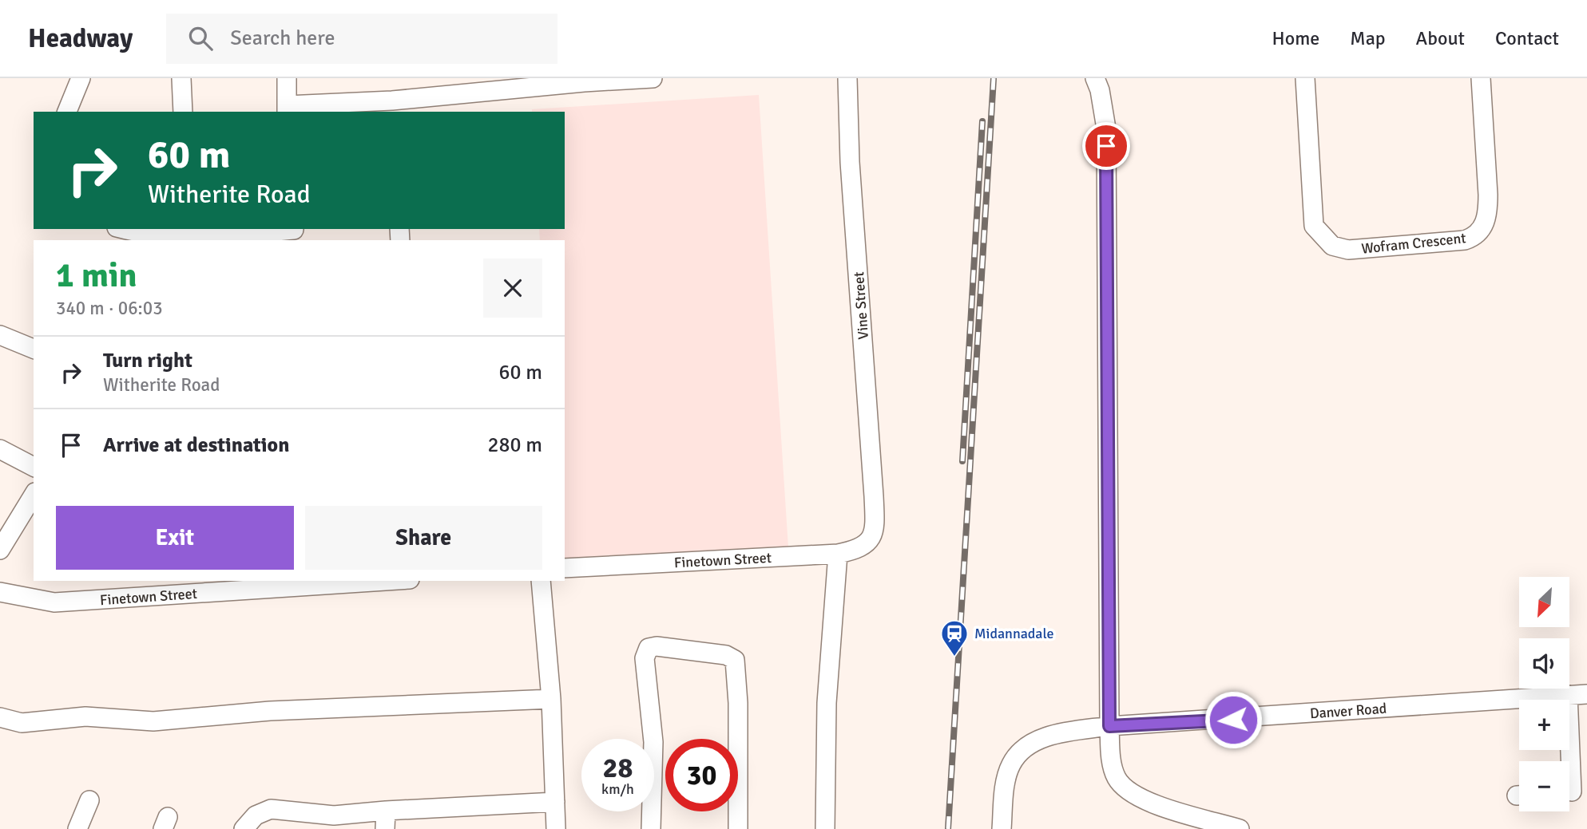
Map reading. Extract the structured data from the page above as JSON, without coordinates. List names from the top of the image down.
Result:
{
  "streets": {
    "street": [
      "Wofram Crescent",
      "Vine Street",
      "Finetown Street",
      "Danver Road"
    ]
  },
  "crossings": [
    ["Vine Street", "Finetown Street"]
  ],
  "places": {
    "station": ["Midannadale"]
  },
  "north": "bottom left",
  "page": {
    "header": "Headway",
    "search": "Search here",
    "nav": [
      "Home",
      "Map",
      "About",
      "Contact"
    ],
    "turn": ["60 m", "Witherite Road"],
    "heading": ["1 min", "340 m · 06:03"],
    "list": [
      {
        "name": "Turn right",
        "note": "Witherite Road",
        "value": "60 m"
      },
      {
        "name": "Arrive at destination",
        "value": "280 m"
      }
    ],
    "buttons": ["Exit", "Share"],
    "map_buttons": ["+", "−"],
    "speed": "28 km/h",
    "limit": "30"
  }
}
